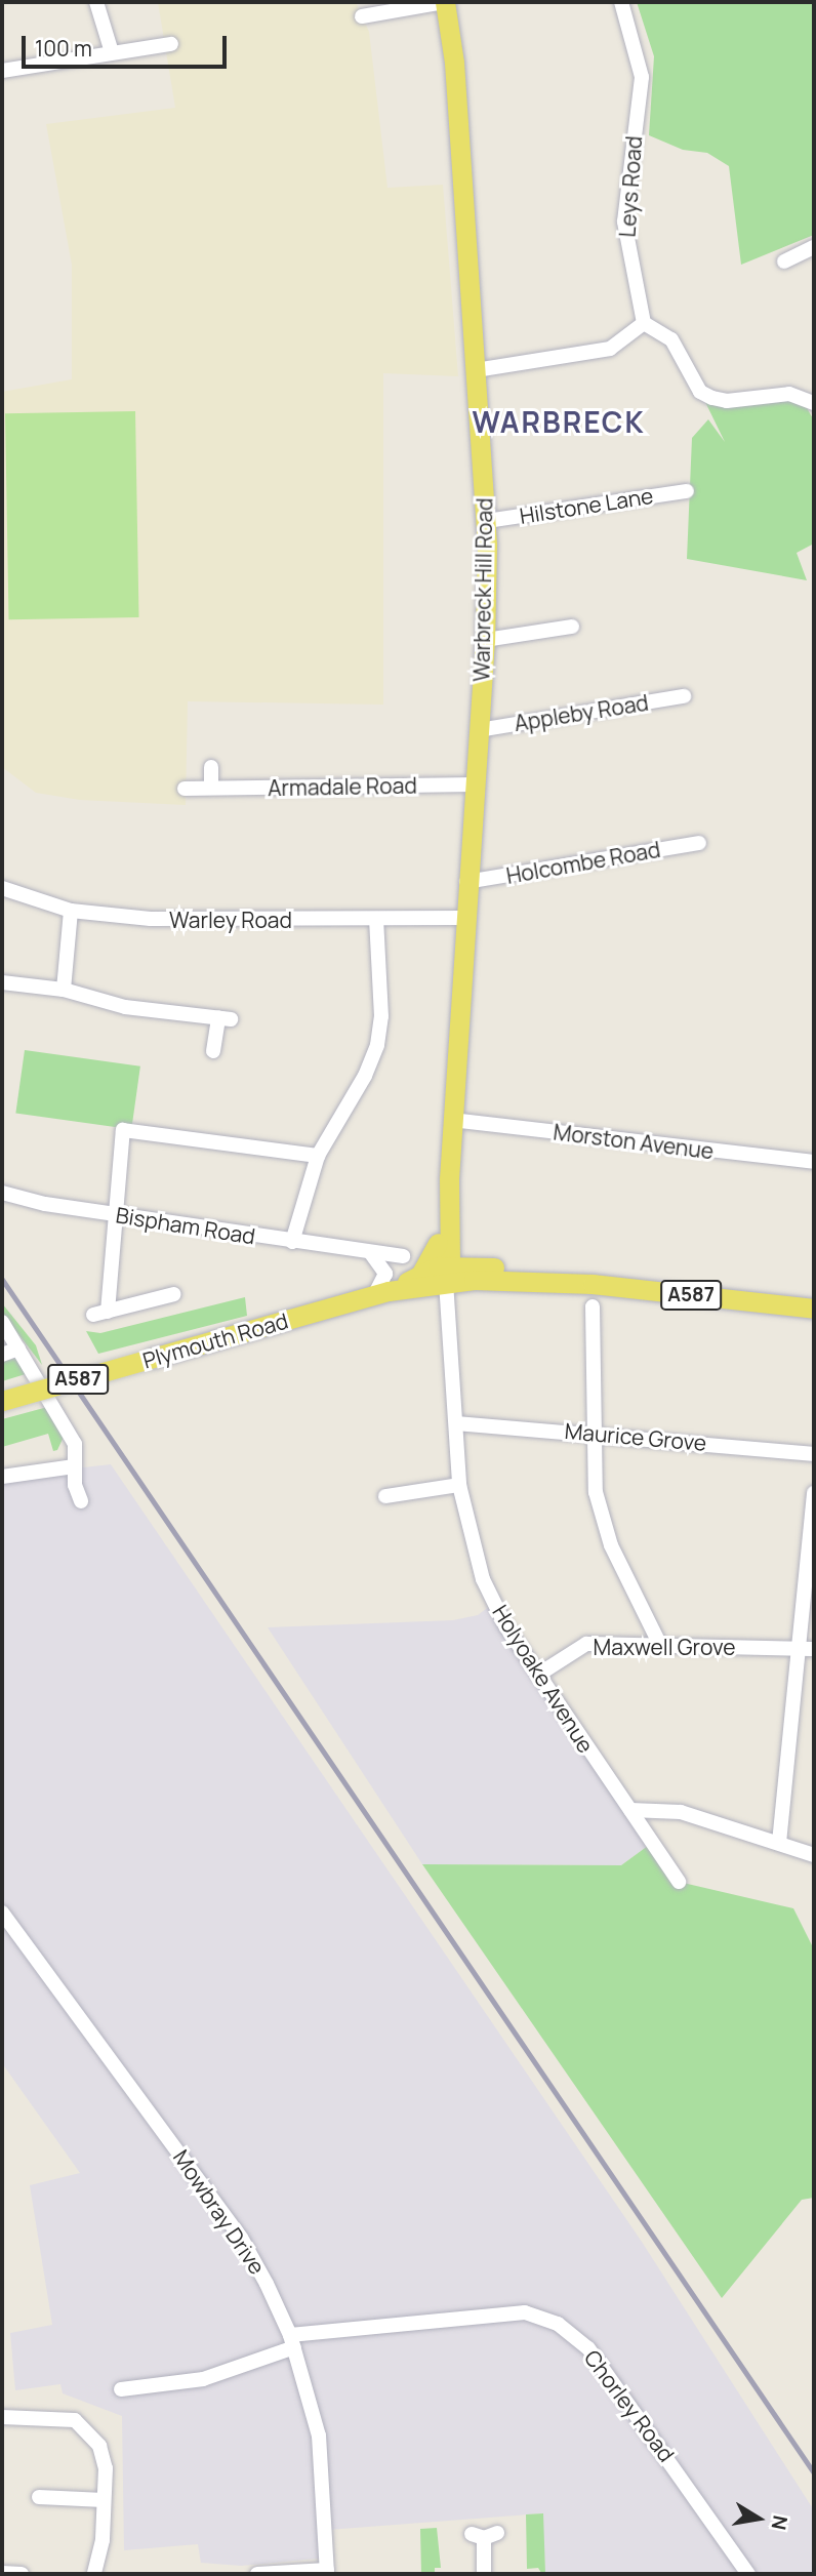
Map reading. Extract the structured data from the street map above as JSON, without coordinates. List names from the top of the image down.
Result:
{
  "streets": {
    "main road": ["Warbreck Hill Road", "A587", "Plymouth Road"],
    "street": [
      "Leys Road",
      "Hilstone Lane",
      "Appleby Road",
      "Armadale Road",
      "Holcombe Road",
      "Warley Road",
      "Morston Avenue",
      "Bispham Road",
      "Maurice Grove",
      "Maxwell Grove",
      "Holyoake Avenue",
      "Mowbray Drive",
      "Chorley Road"
    ]
  },
  "crossings": [
    ["Hilstone Lane", "Warbreck Hill Road"],
    ["Warbreck Hill Road", "Appleby Road"],
    ["Warbreck Hill Road", "Armadale Road"],
    ["Warbreck Hill Road", "Holcombe Road"],
    ["Warbreck Hill Road", "Warley Road"],
    ["Warbreck Hill Road", "Morston Avenue"],
    ["Warbreck Hill Road", "A587"],
    ["Warbreck Hill Road", "Plymouth Road"],
    ["Warbreck Hill Road", "Holyoake Avenue"],
    ["A587", "Plymouth Road"],
    ["A587", "Holyoake Avenue"],
    ["Plymouth Road", "Holyoake Avenue"],
    ["Maurice Grove", "Holyoake Avenue"],
    ["Maxwell Grove", "Holyoake Avenue"],
    ["Mowbray Drive", "Chorley Road"]
  ],
  "districts": ["WARBRECK"],
  "scale_bar": "100 m",
  "north": "right"
}
